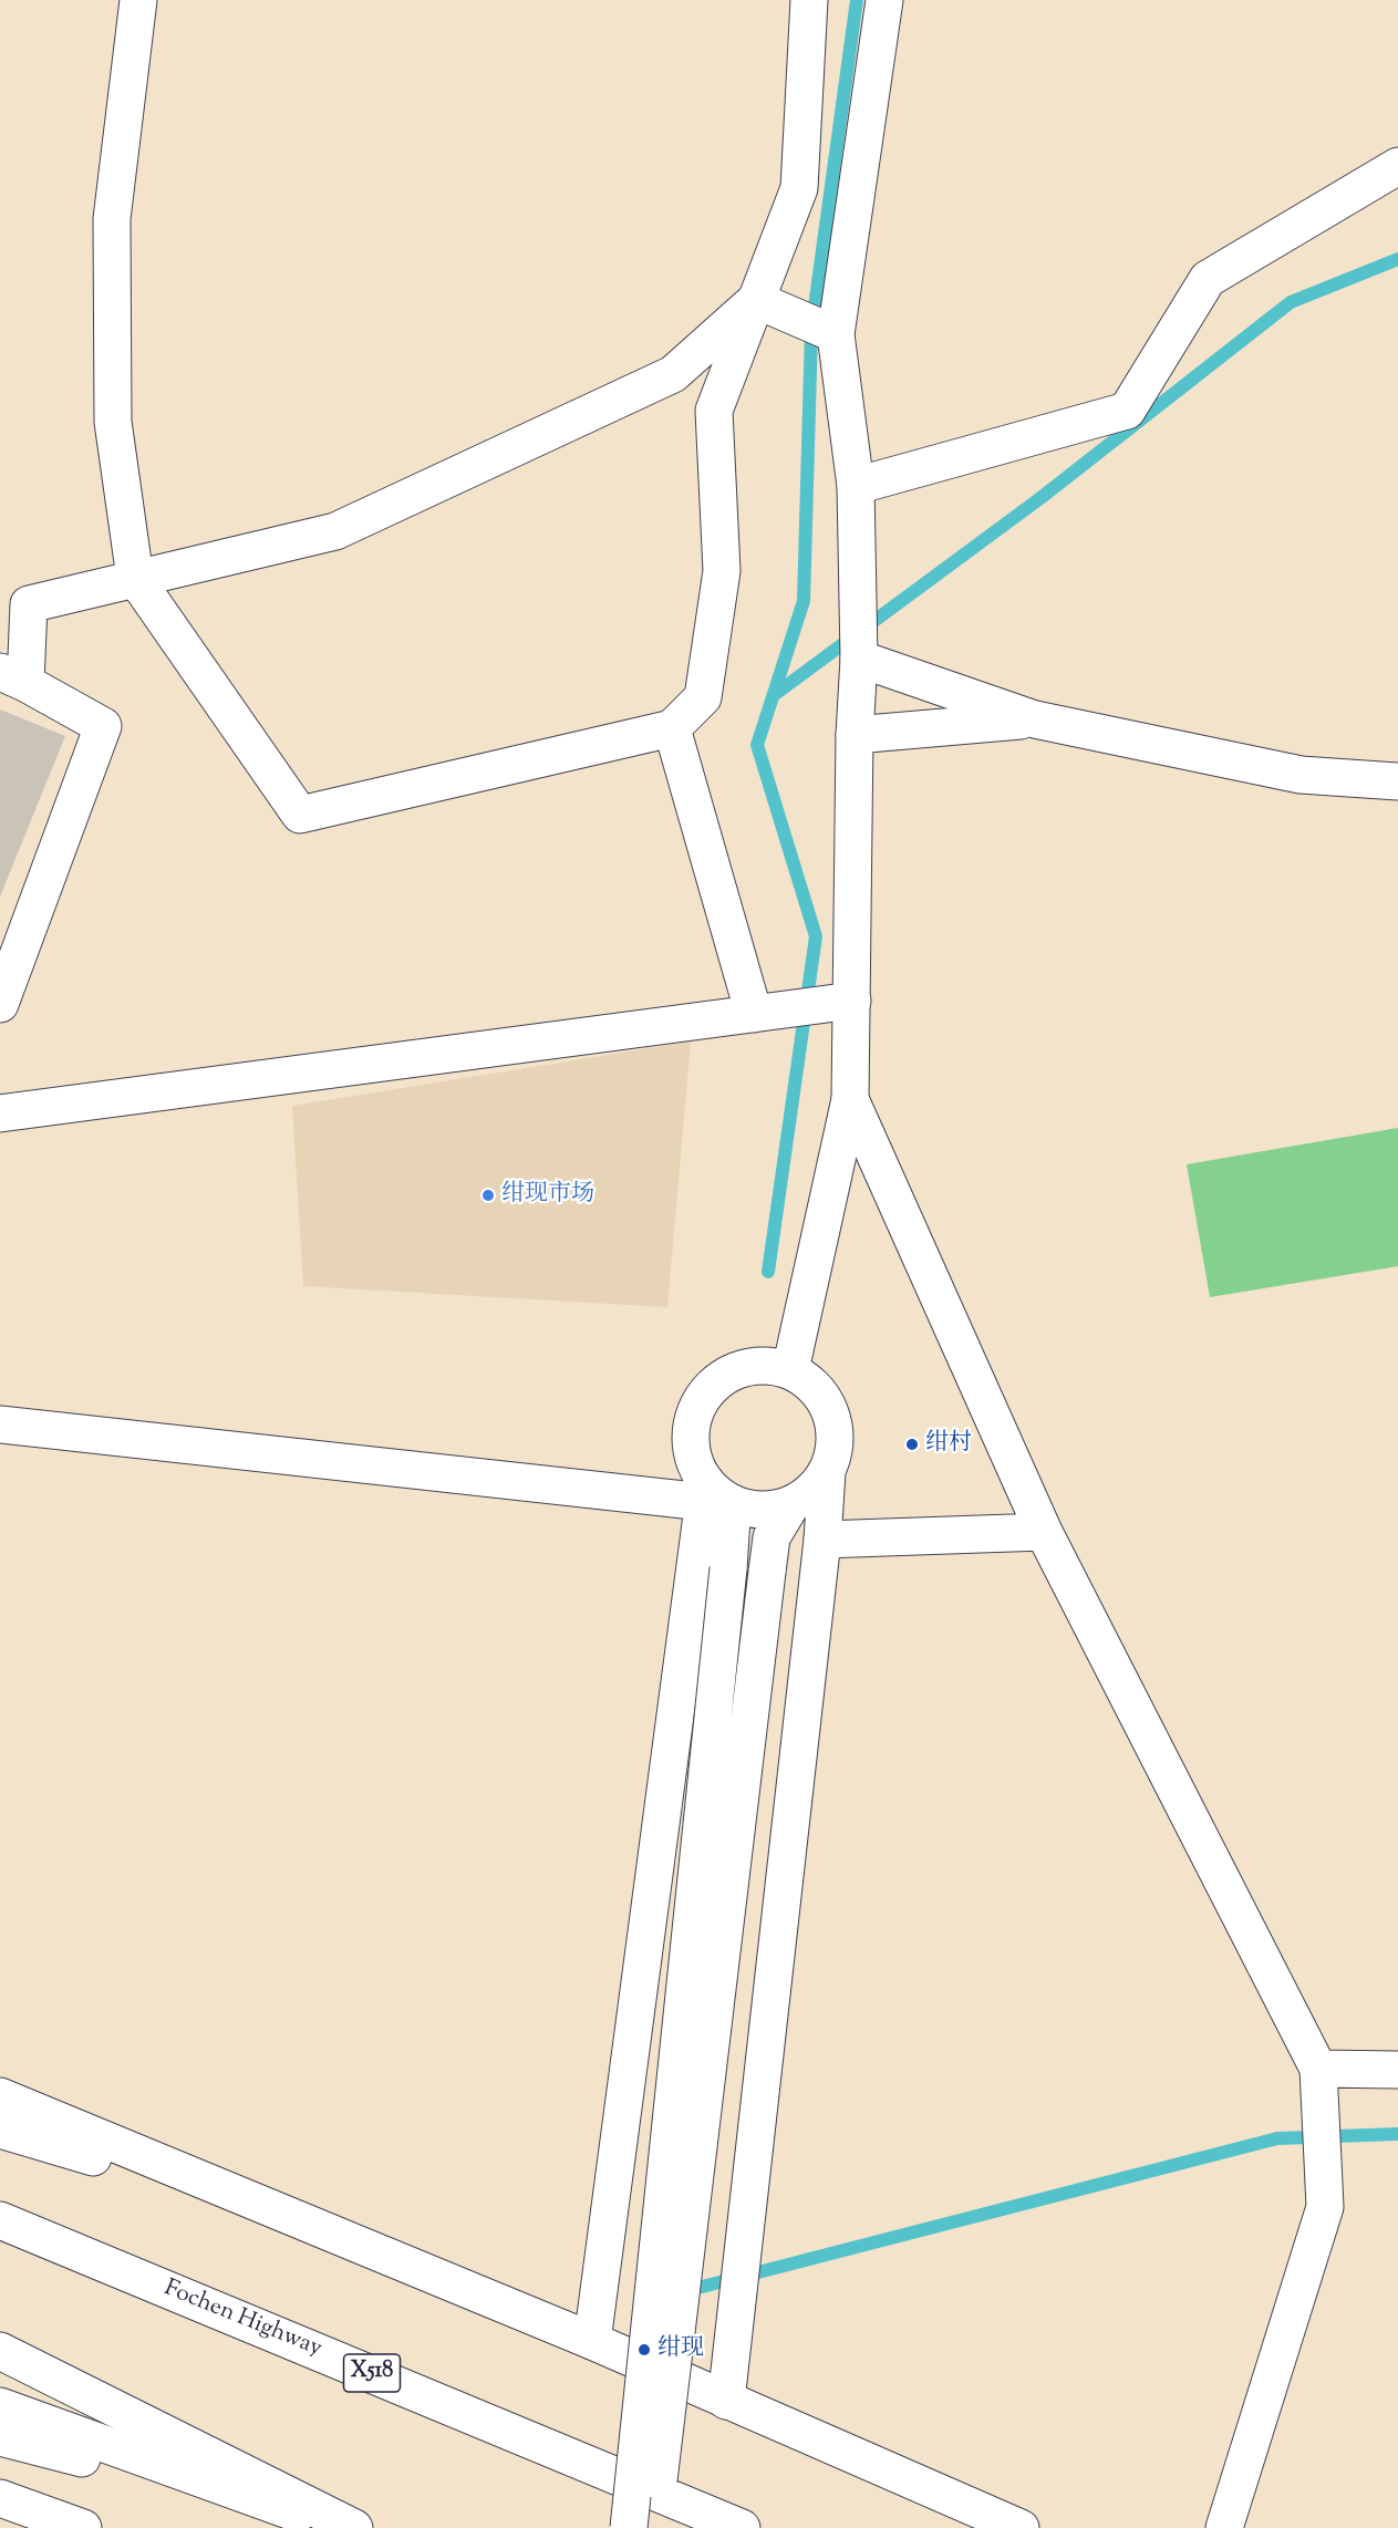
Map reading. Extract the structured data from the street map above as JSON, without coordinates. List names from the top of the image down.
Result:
{
  "streets": {
    "main road": ["Fochen Highway", "X518"]
  },
  "places": ["绀现市场", "绀村", "绀现"]
}
